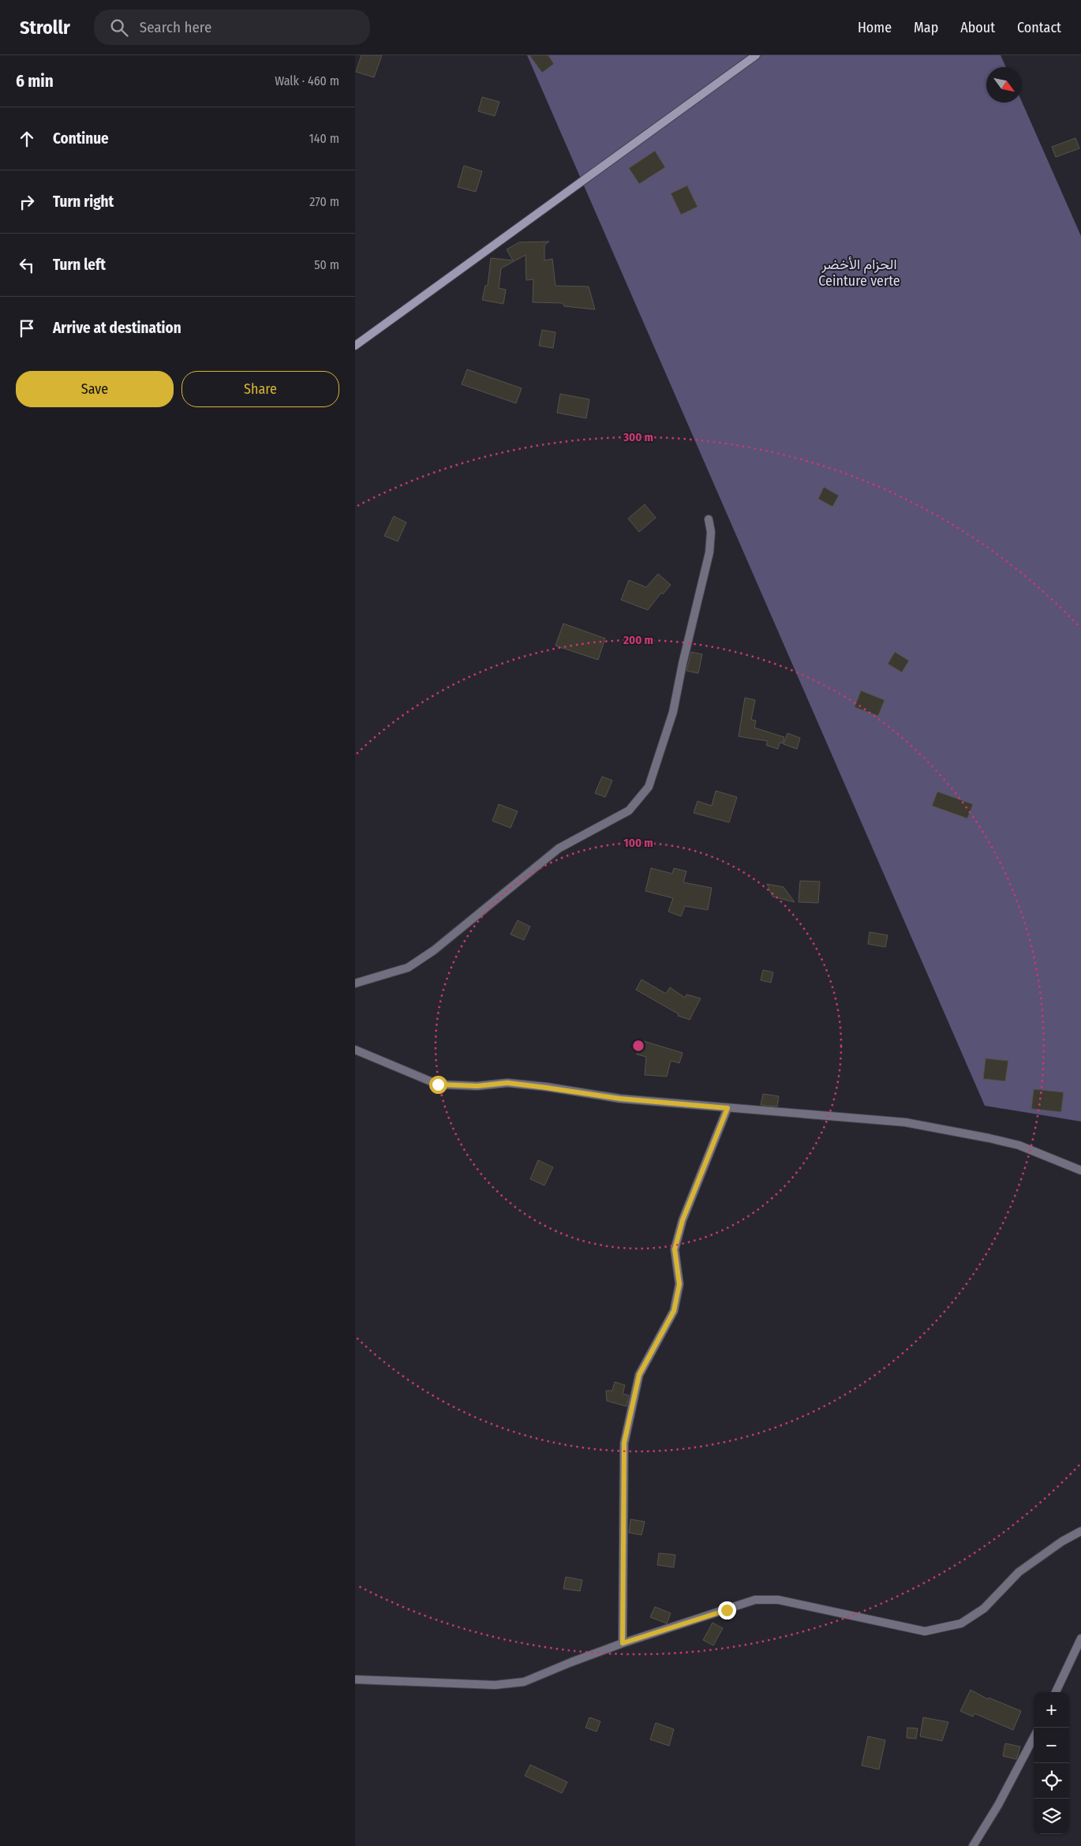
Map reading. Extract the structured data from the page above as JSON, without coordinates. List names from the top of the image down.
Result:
{
  "parks": ["الحزام الأخضر Ceinture verte"],
  "north": "bottom right",
  "page": {
    "header": "Strollr",
    "search": "Search here",
    "nav": [
      "Home",
      "Map",
      "About",
      "Contact"
    ],
    "heading": ["6 min", "Walk · 460 m"],
    "list": [
      ["Continue", "140 m"],
      ["Turn right", "270 m"],
      ["Turn left", "50 m"],
      "Arrive at destination"
    ],
    "buttons": ["Save", "Share"],
    "map_buttons": ["+", "−"]
  },
  "rings": ["300 m", "200 m", "100 m"]
}
